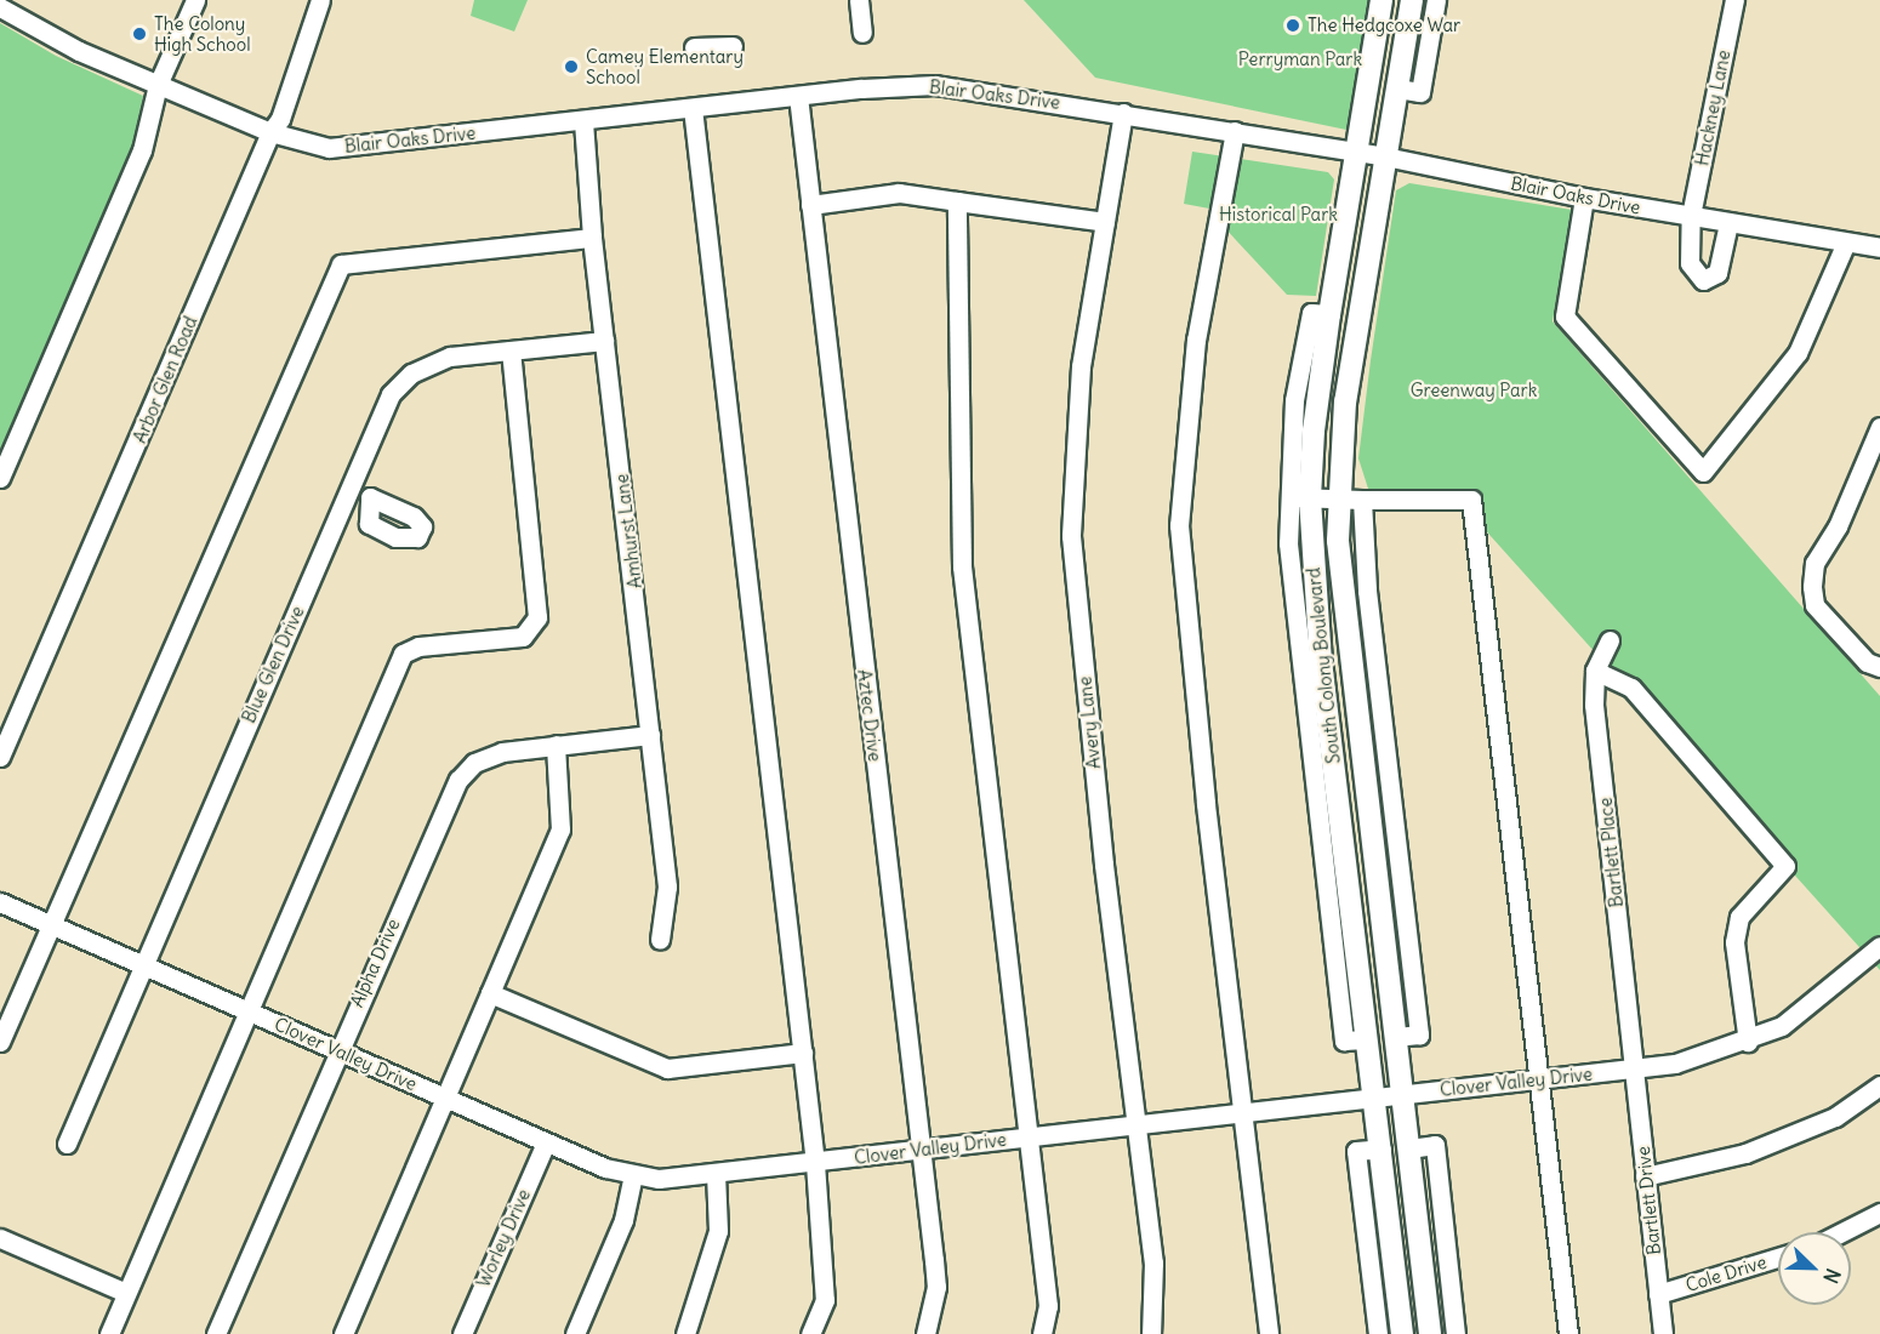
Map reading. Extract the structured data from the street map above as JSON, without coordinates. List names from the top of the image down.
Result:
{
  "streets": {
    "main road": ["South Colony Boulevard"],
    "street": [
      "Blair Oaks Drive",
      "Hackney Lane",
      "Arbor Glen Road",
      "Amhurst Lane",
      "Blue Glen Drive",
      "Aztec Drive",
      "Avery Lane",
      "Bartlett Place",
      "Alpha Drive",
      "Clover Valley Drive",
      "Bartlett Drive",
      "Worley Drive",
      "Cole Drive"
    ]
  },
  "crossings": [
    ["Blair Oaks Drive", "Hackney Lane"],
    ["Blair Oaks Drive", "Arbor Glen Road"],
    ["Blair Oaks Drive", "Amhurst Lane"],
    ["Blair Oaks Drive", "South Colony Boulevard"],
    ["Blair Oaks Drive", "Aztec Drive"],
    ["Blair Oaks Drive", "Avery Lane"],
    ["Amhurst Lane", "Blue Glen Drive"],
    ["Amhurst Lane", "Alpha Drive"],
    ["Blue Glen Drive", "Clover Valley Drive"],
    ["South Colony Boulevard", "Clover Valley Drive"],
    ["Aztec Drive", "Clover Valley Drive"],
    ["Avery Lane", "Clover Valley Drive"],
    ["Bartlett Place", "Clover Valley Drive"],
    ["Bartlett Place", "Bartlett Drive"],
    ["Alpha Drive", "Clover Valley Drive"],
    ["Clover Valley Drive", "Bartlett Drive"],
    ["Clover Valley Drive", "Worley Drive"],
    ["Bartlett Drive", "Cole Drive"]
  ],
  "parks": ["Perryman Park", "Historical Park", "Greenway Park"],
  "places": ["The Hedgcoxe War", "The Colony High School", "Camey Elementary School"],
  "north": "bottom right"
}
